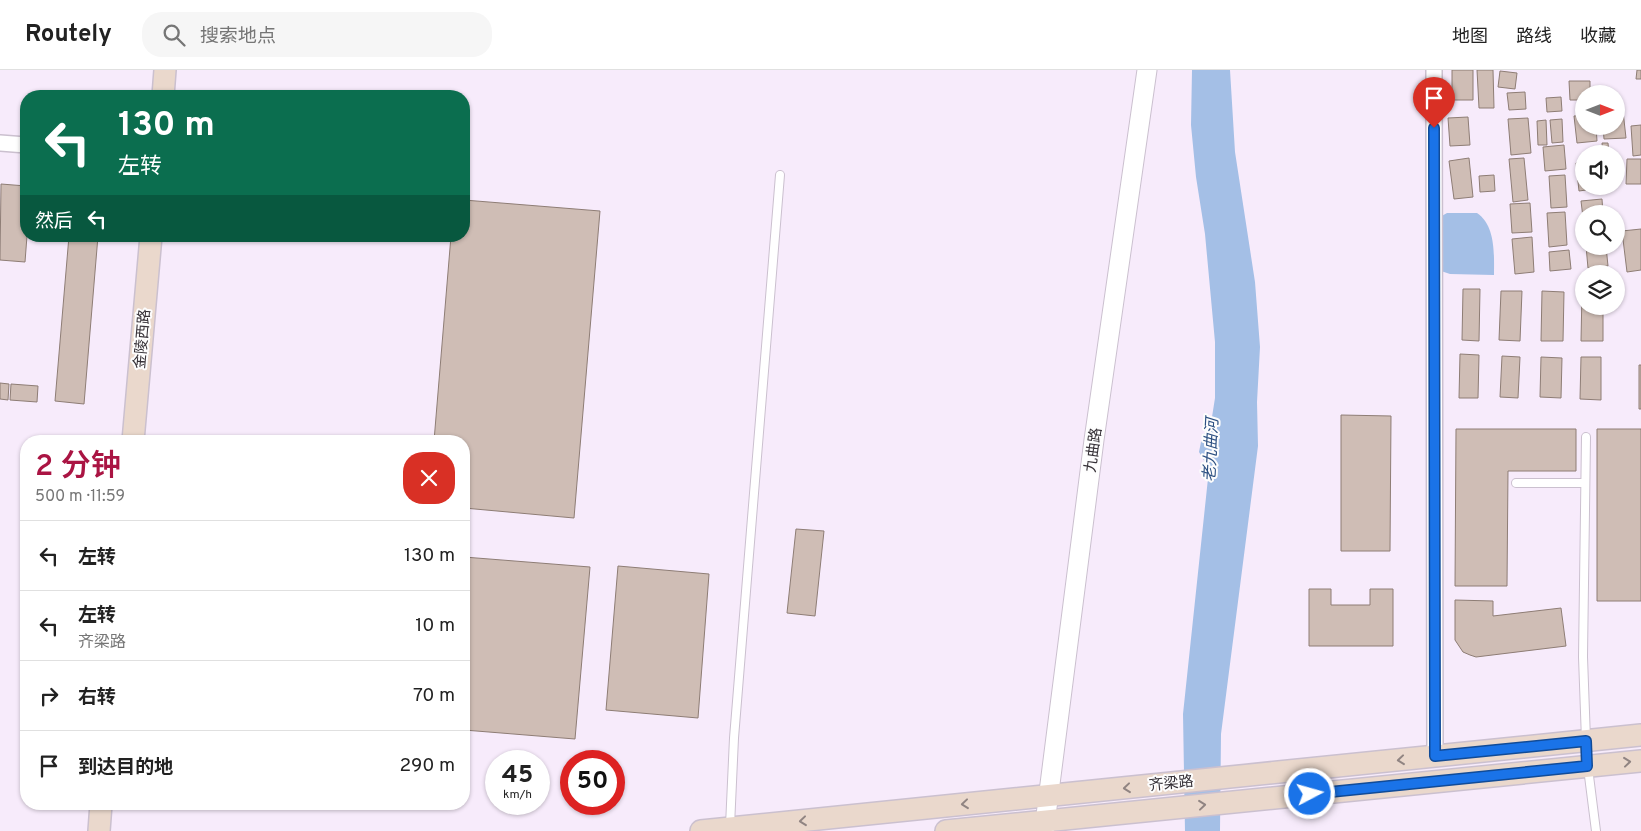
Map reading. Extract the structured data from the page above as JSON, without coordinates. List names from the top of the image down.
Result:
{
  "streets": {
    "main road": ["金陵西路", "齐梁路"],
    "street": ["九曲路"]
  },
  "crossings": [
    ["九曲路", "齐梁路"]
  ],
  "water": ["老九曲河"],
  "north": "right",
  "page": {
    "header": "Routely",
    "search": "搜索地点",
    "nav": ["地图", "路线", "收藏"],
    "turn": ["130 m", "左转"],
    "then": "然后",
    "heading": ["2 分钟", "500 m · 11:59"],
    "list": [
      {
        "name": "左转",
        "value": "130 m"
      },
      {
        "name": "左转",
        "note": "齐梁路",
        "value": "10 m"
      },
      {
        "name": "右转",
        "value": "70 m"
      },
      {
        "name": "到达目的地",
        "value": "290 m"
      }
    ],
    "speed": "45 km/h",
    "limit": "50"
  }
}
